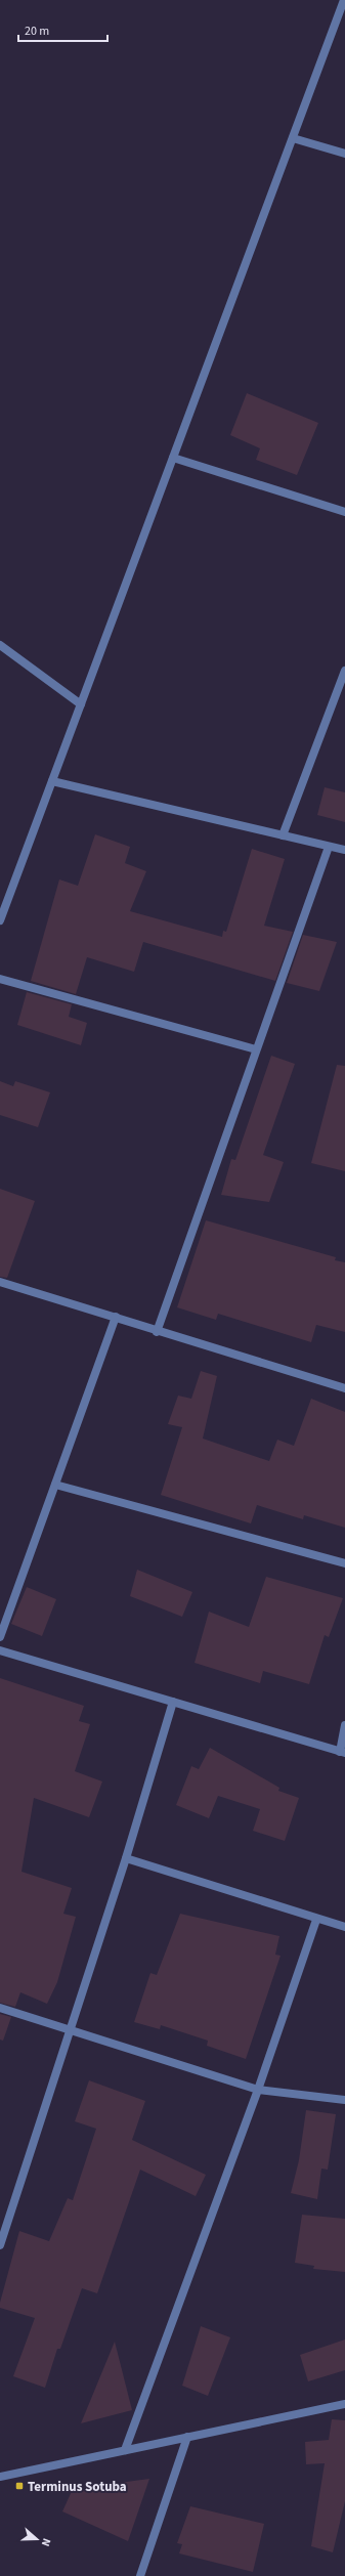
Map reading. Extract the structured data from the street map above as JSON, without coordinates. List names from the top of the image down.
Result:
{
  "places": {
    "transit": ["Terminus Sotuba"]
  },
  "scale_bar": "20 m",
  "north": "right"
}
